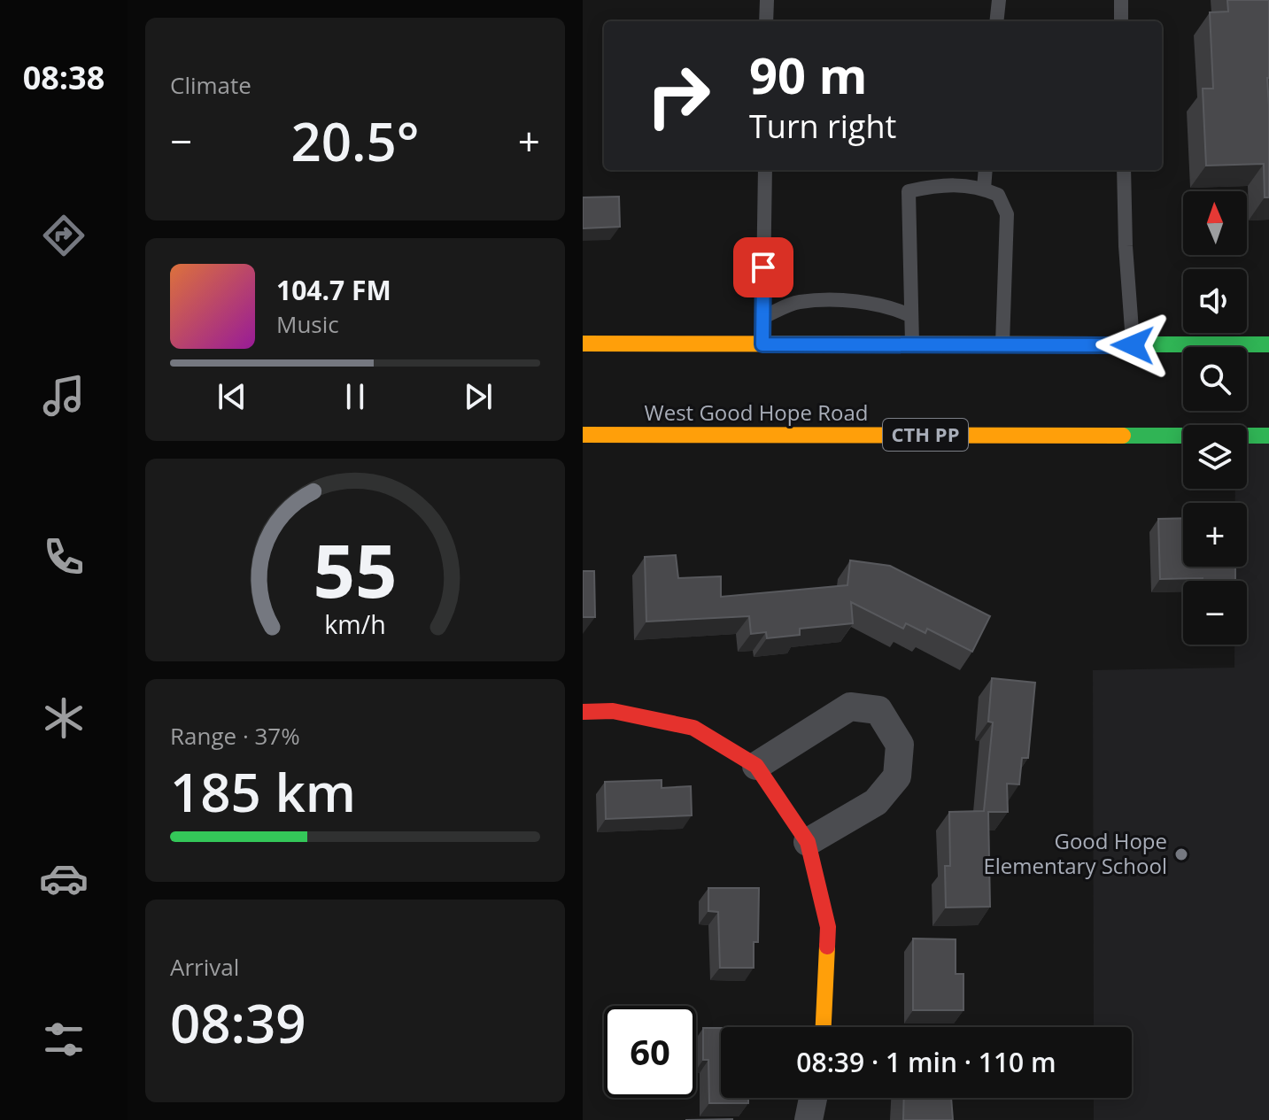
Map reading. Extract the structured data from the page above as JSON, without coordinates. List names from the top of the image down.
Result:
{
  "streets": {
    "main road": ["West Good Hope Road", "CTH PP"]
  },
  "places": ["Good Hope Elementary School"],
  "north": "top",
  "page": {
    "tabs": "08:38",
    "tile": [
      "Climate",
      ["Range · 37%", "185 km"],
      ["Arrival", "08:39"]
    ],
    "turn": ["90 m", "Turn right"],
    "heat": ["−", "20.5°", "+"],
    "map_buttons": ["+", "−"],
    "song": ["104.7 FM", "Music"],
    "limit": "60",
    "trip": "08:39 · 1 min · 110 m",
    "gauge": ["55", "km/h"]
  }
}
